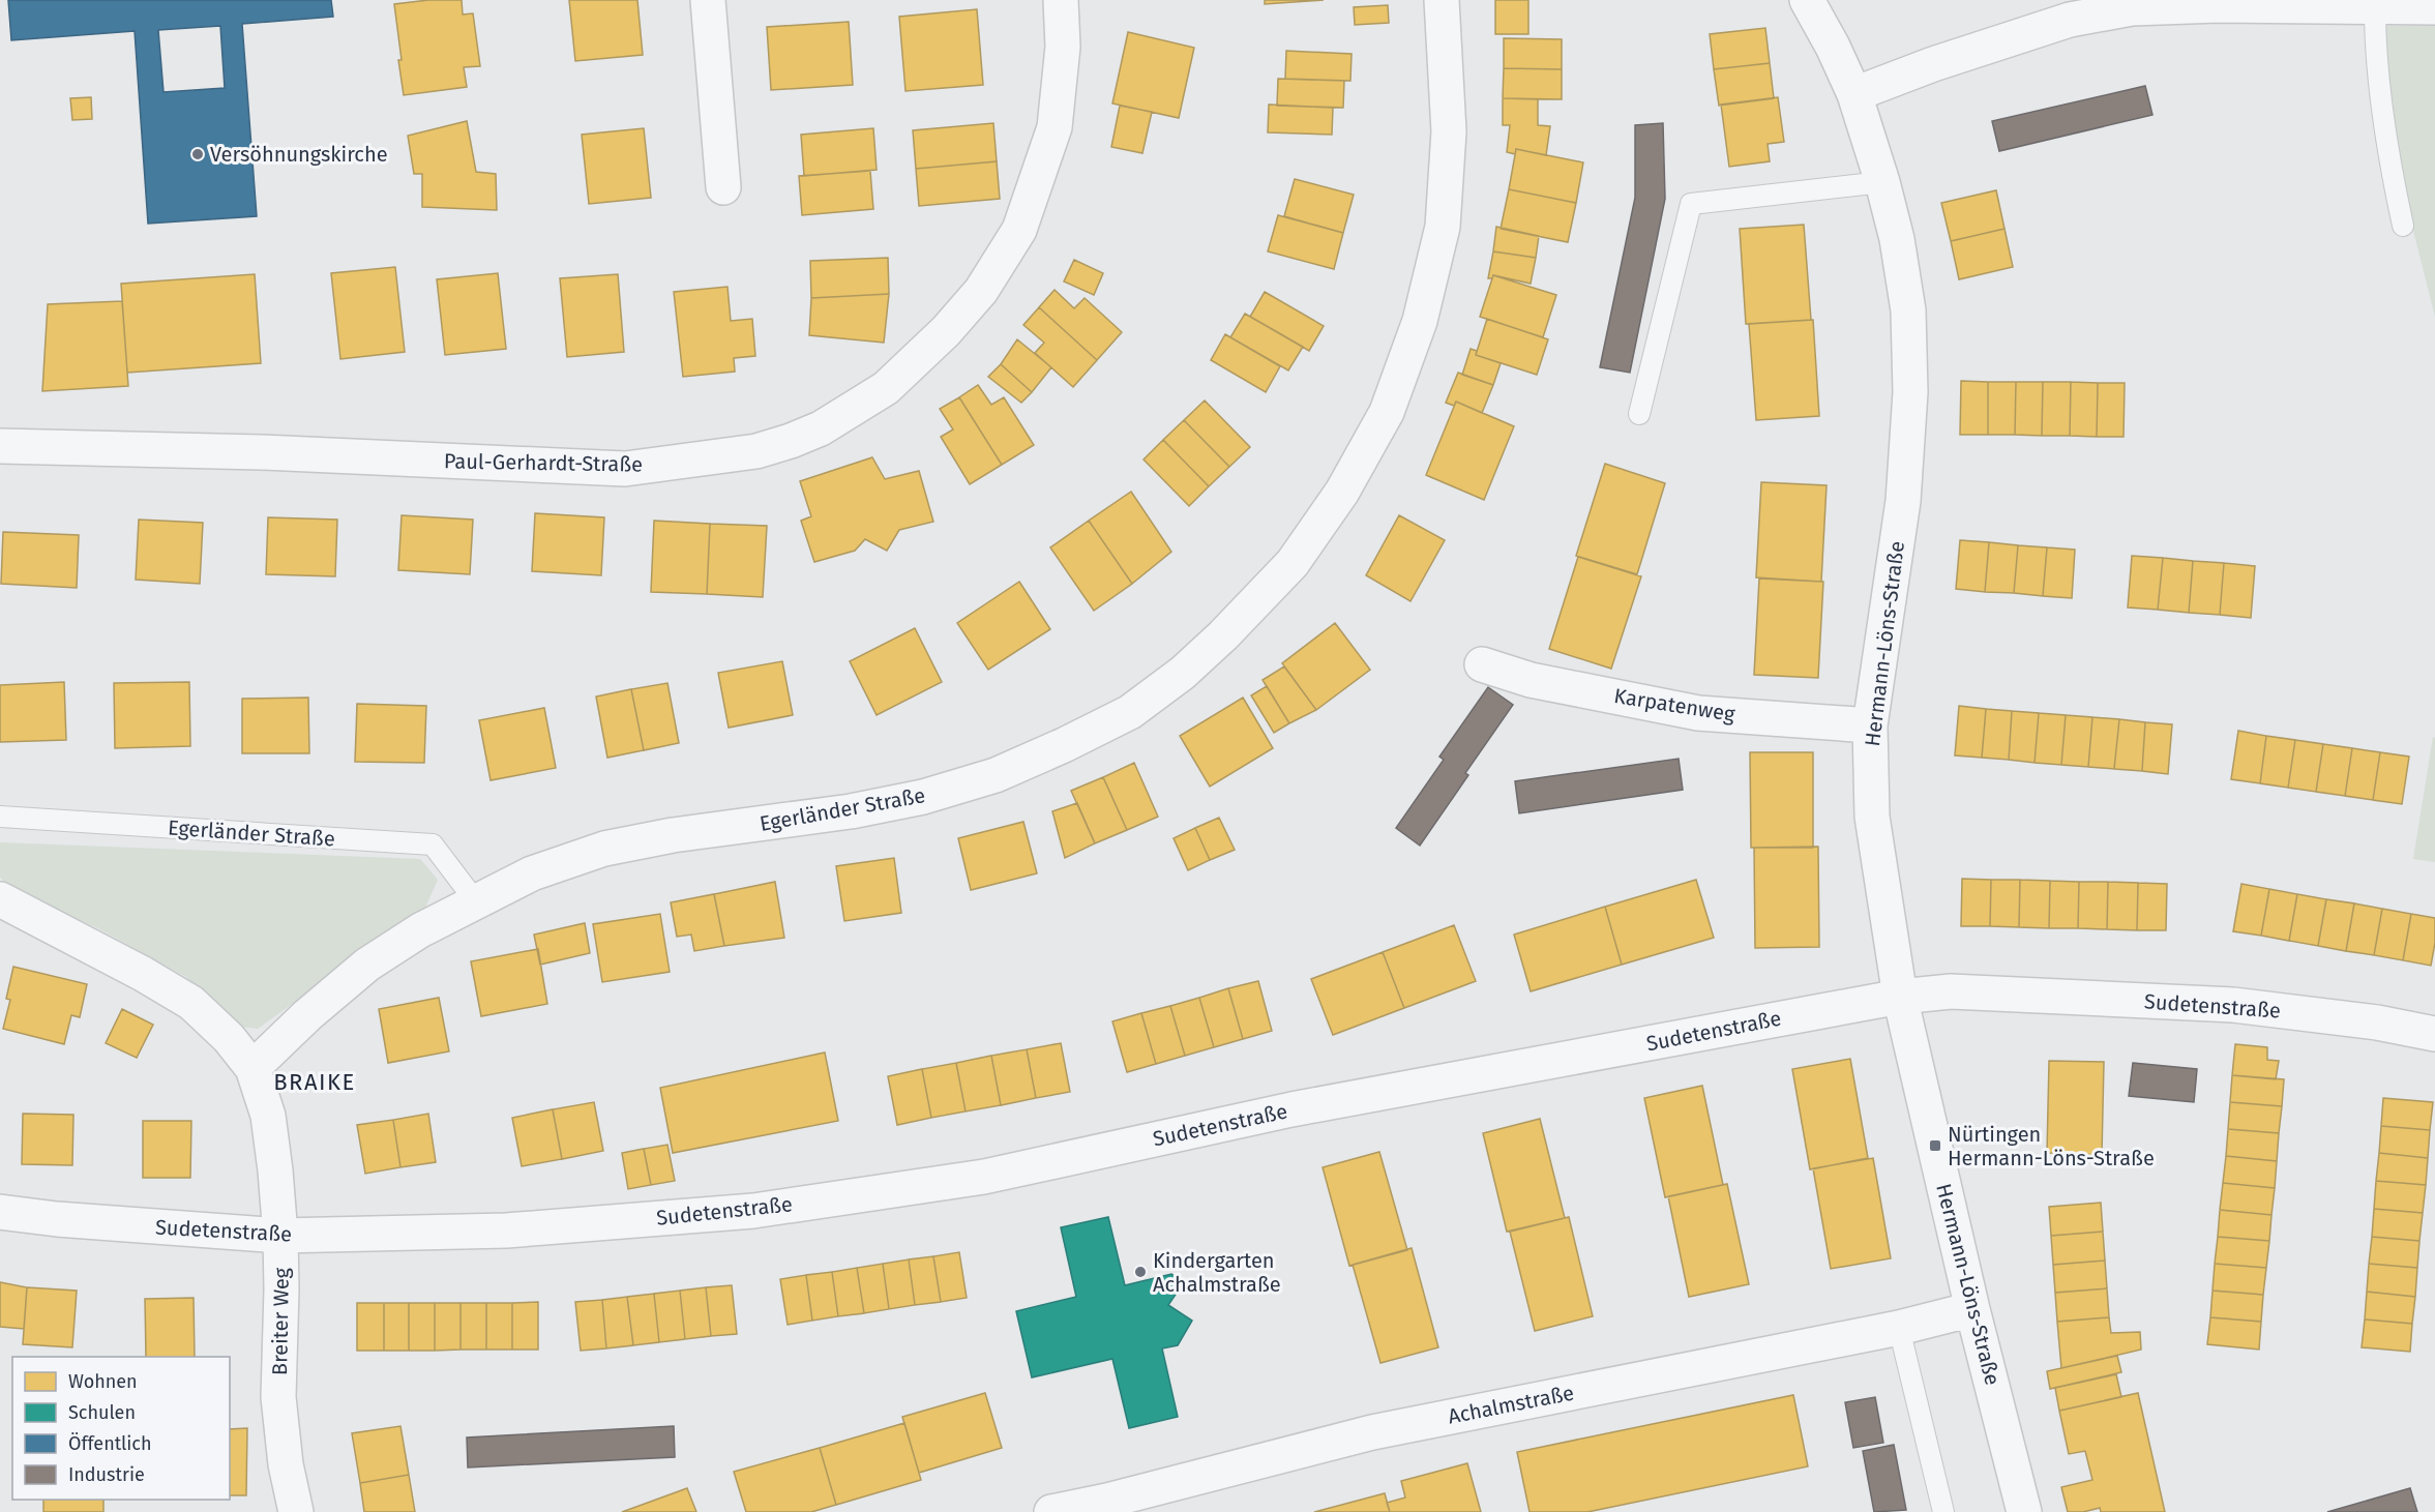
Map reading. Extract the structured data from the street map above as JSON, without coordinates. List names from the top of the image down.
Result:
{
  "streets": {
    "street": [
      "Paul-Gerhardt-Straße",
      "Hermann-Löns-Straße",
      "Karpatenweg",
      "Egerländer Straße",
      "Sudetenstraße",
      "Breiter Weg",
      "Achalmstraße"
    ]
  },
  "crossings": [
    ["Hermann-Löns-Straße", "Karpatenweg"],
    ["Hermann-Löns-Straße", "Sudetenstraße"],
    ["Hermann-Löns-Straße", "Achalmstraße"],
    ["Egerländer Straße", "Breiter Weg"],
    ["Sudetenstraße", "Breiter Weg"]
  ],
  "districts": ["BRAIKE"],
  "places": {
    "other": ["Versöhnungskirche", "Kindergarten Achalmstraße"],
    "transit": ["Nürtingen Hermann-Löns-Straße"]
  },
  "legend": [
    "Wohnen",
    "Schulen",
    "Öffentlich",
    "Industrie"
  ]
}
